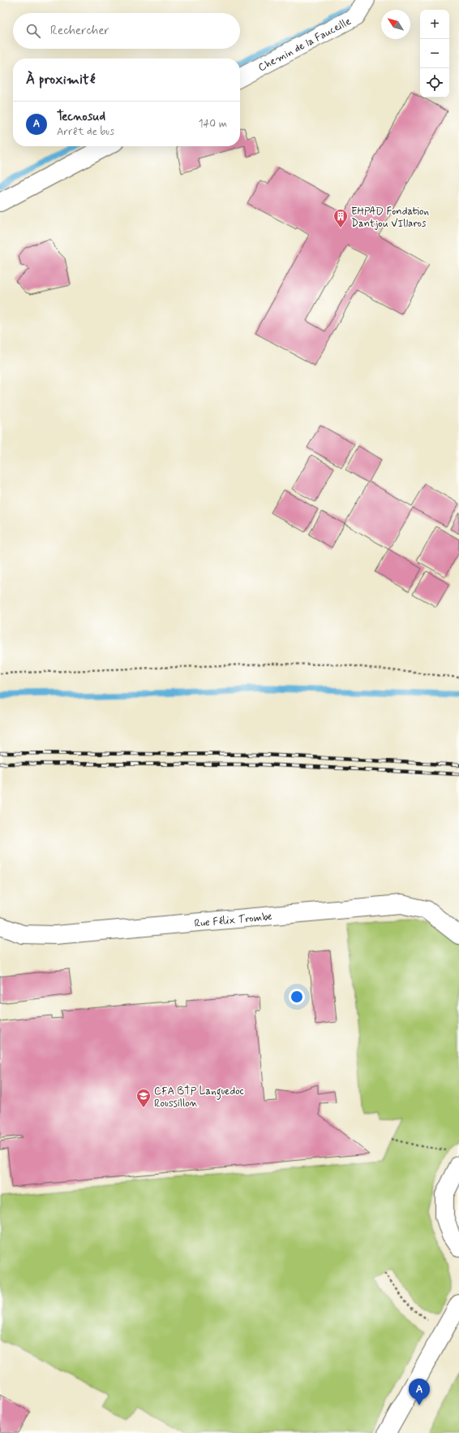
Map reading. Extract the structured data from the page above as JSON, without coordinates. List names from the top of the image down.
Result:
{
  "streets": {
    "street": ["Chemin de la Fauceille", "Rue Félix Trombe"]
  },
  "places": {
    "building": ["EHPAD Fondation Dantjou VIllaros"],
    "school or university": ["CFA BTP Languedoc Roussillon"]
  },
  "north": "top left",
  "page": {
    "map_buttons": ["+", "−"],
    "search": "Rechercher",
    "heading": "À proximité",
    "list": [
      {
        "mark": "A",
        "name": "Tecnosud",
        "note": "Arrêt de bus",
        "value": "140 m"
      }
    ],
    "pins": "A"
  }
}
